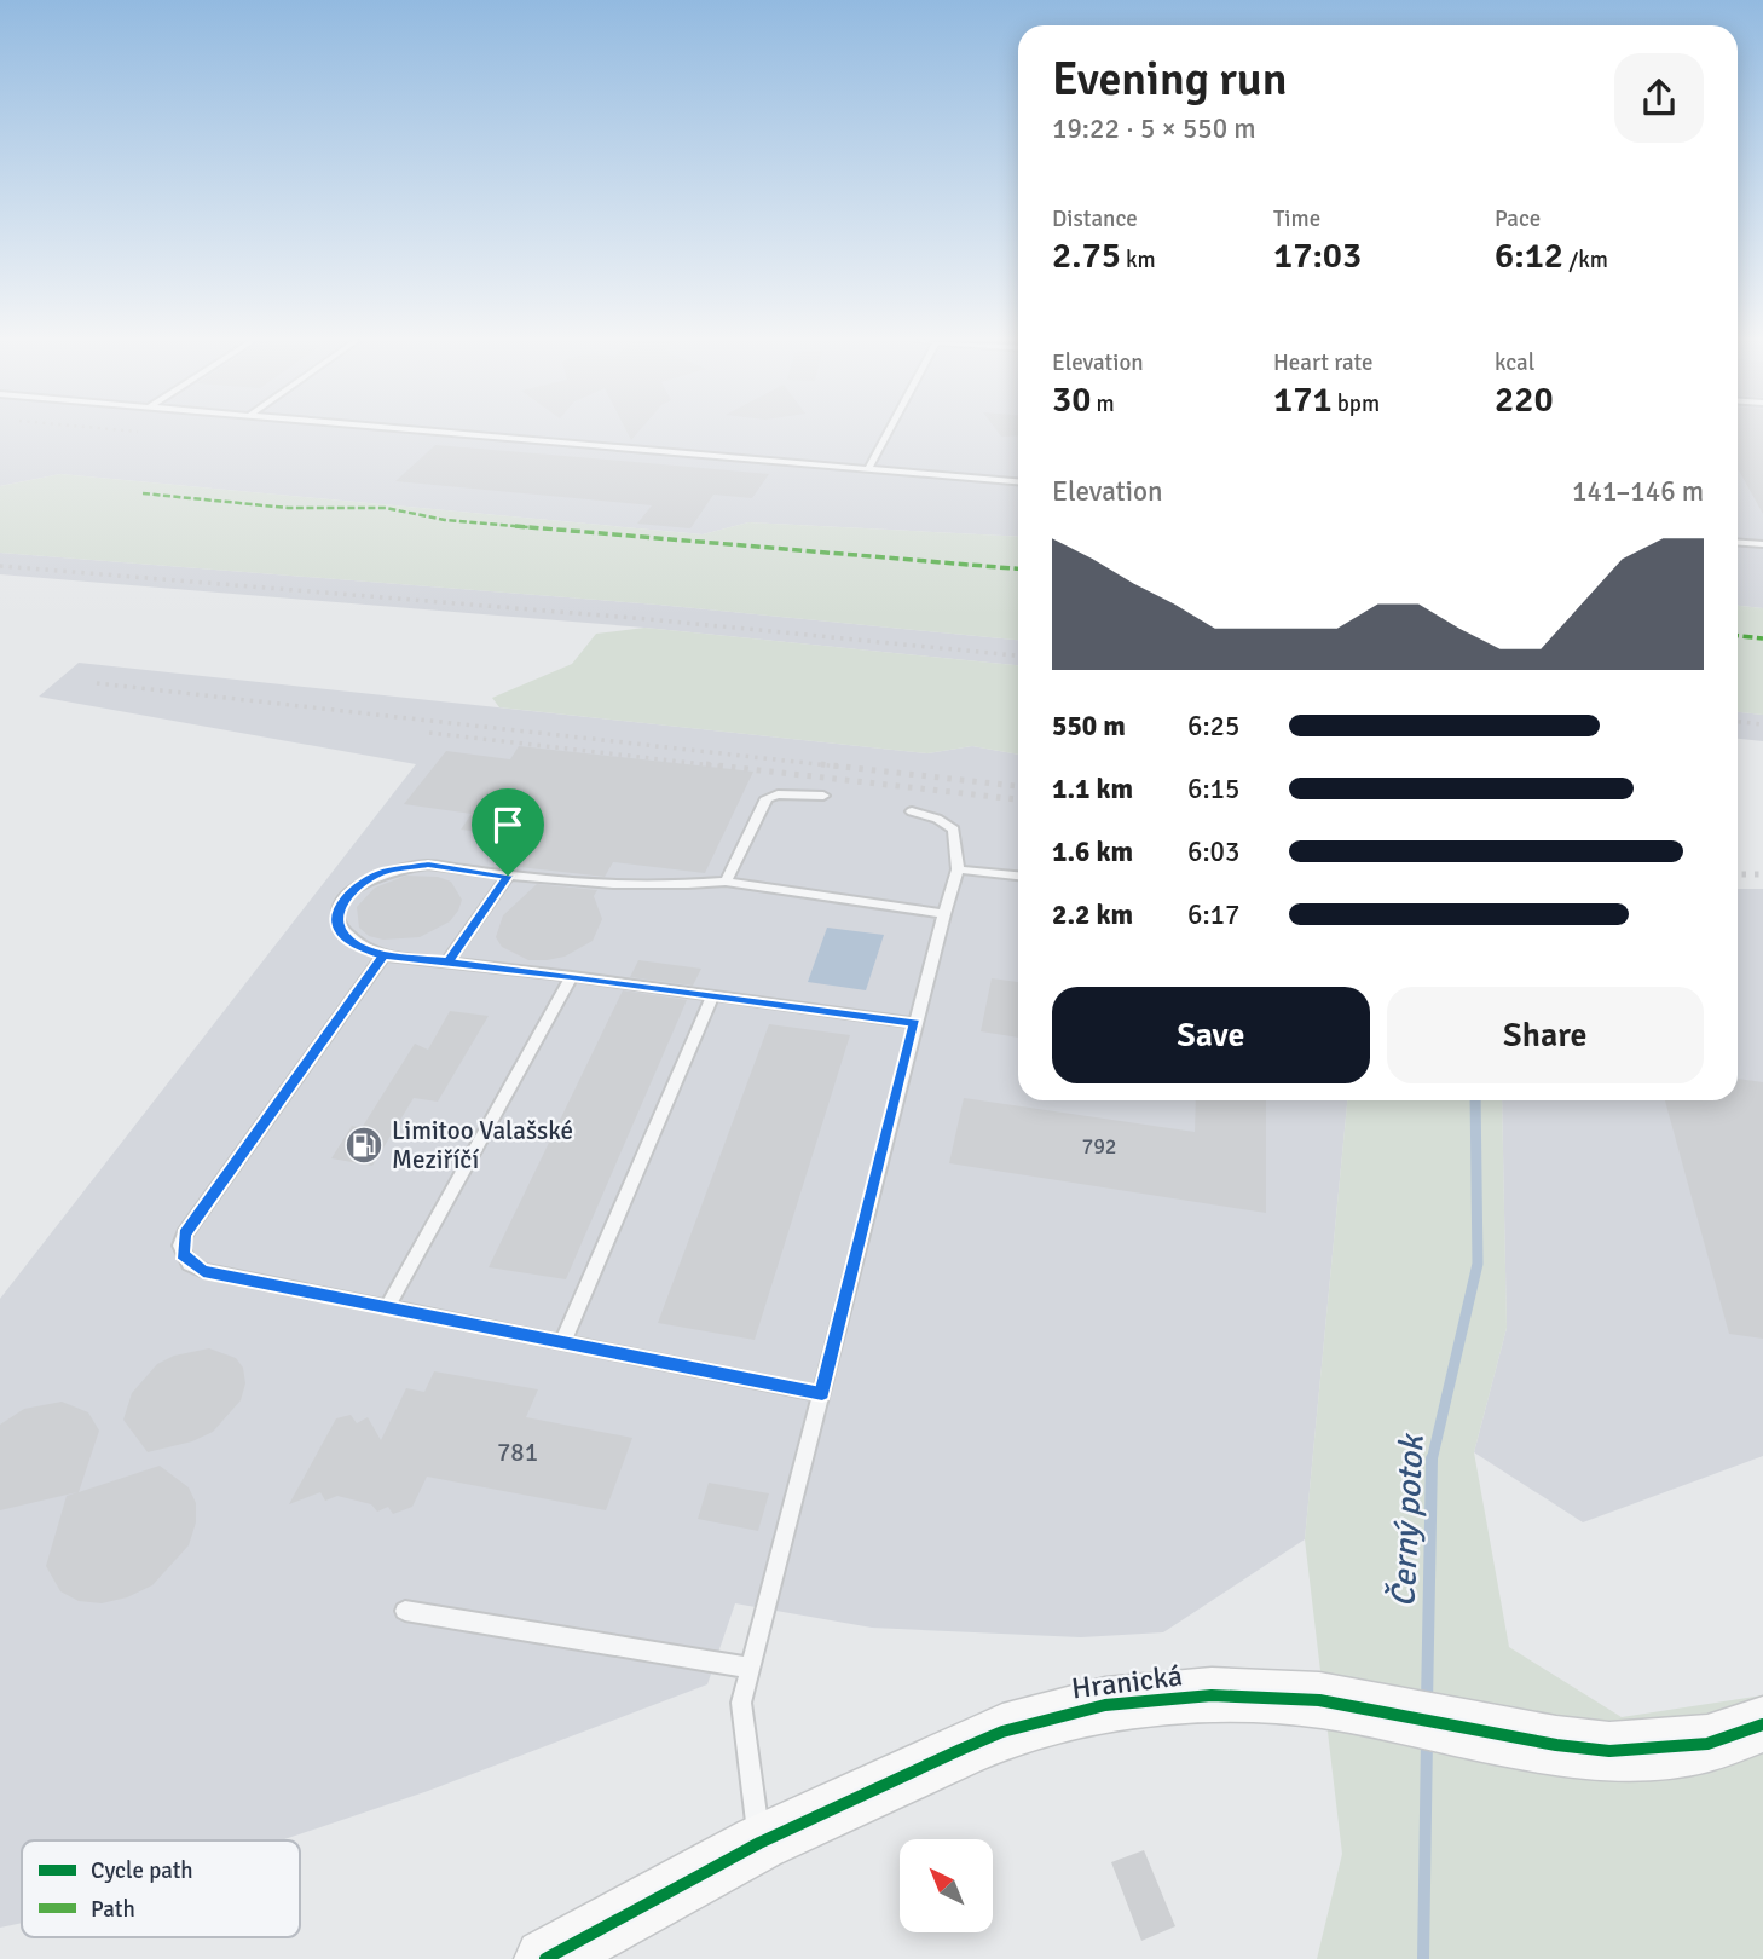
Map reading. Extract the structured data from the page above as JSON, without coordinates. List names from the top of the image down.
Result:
{
  "streets": {
    "street": ["Hranická"]
  },
  "water": ["Černý potok"],
  "places": {
    "fuel station": ["Limitoo Valašské Meziříčí"]
  },
  "house_numbers": ["792", "781"],
  "legend": ["Cycle path", "Path"],
  "north": "top left",
  "page": {
    "heading": ["Evening run", "19:22 · 5 × 550 m"],
    "stats": [
      ["Distance", "2.75 km"],
      ["Time", "17:03"],
      ["Pace", "6:12 /km"],
      ["Elevation", "30 m"],
      ["Heart rate", "171 bpm"],
      ["kcal", "220"]
    ],
    "chart": ["Elevation", "141–146 m"],
    "list": [
      {
        "name": "550 m",
        "note": "6:25"
      },
      {
        "name": "1.1 km",
        "note": "6:15"
      },
      {
        "name": "1.6 km",
        "note": "6:03"
      },
      {
        "name": "2.2 km",
        "note": "6:17"
      }
    ],
    "buttons": ["Save", "Share"]
  }
}
